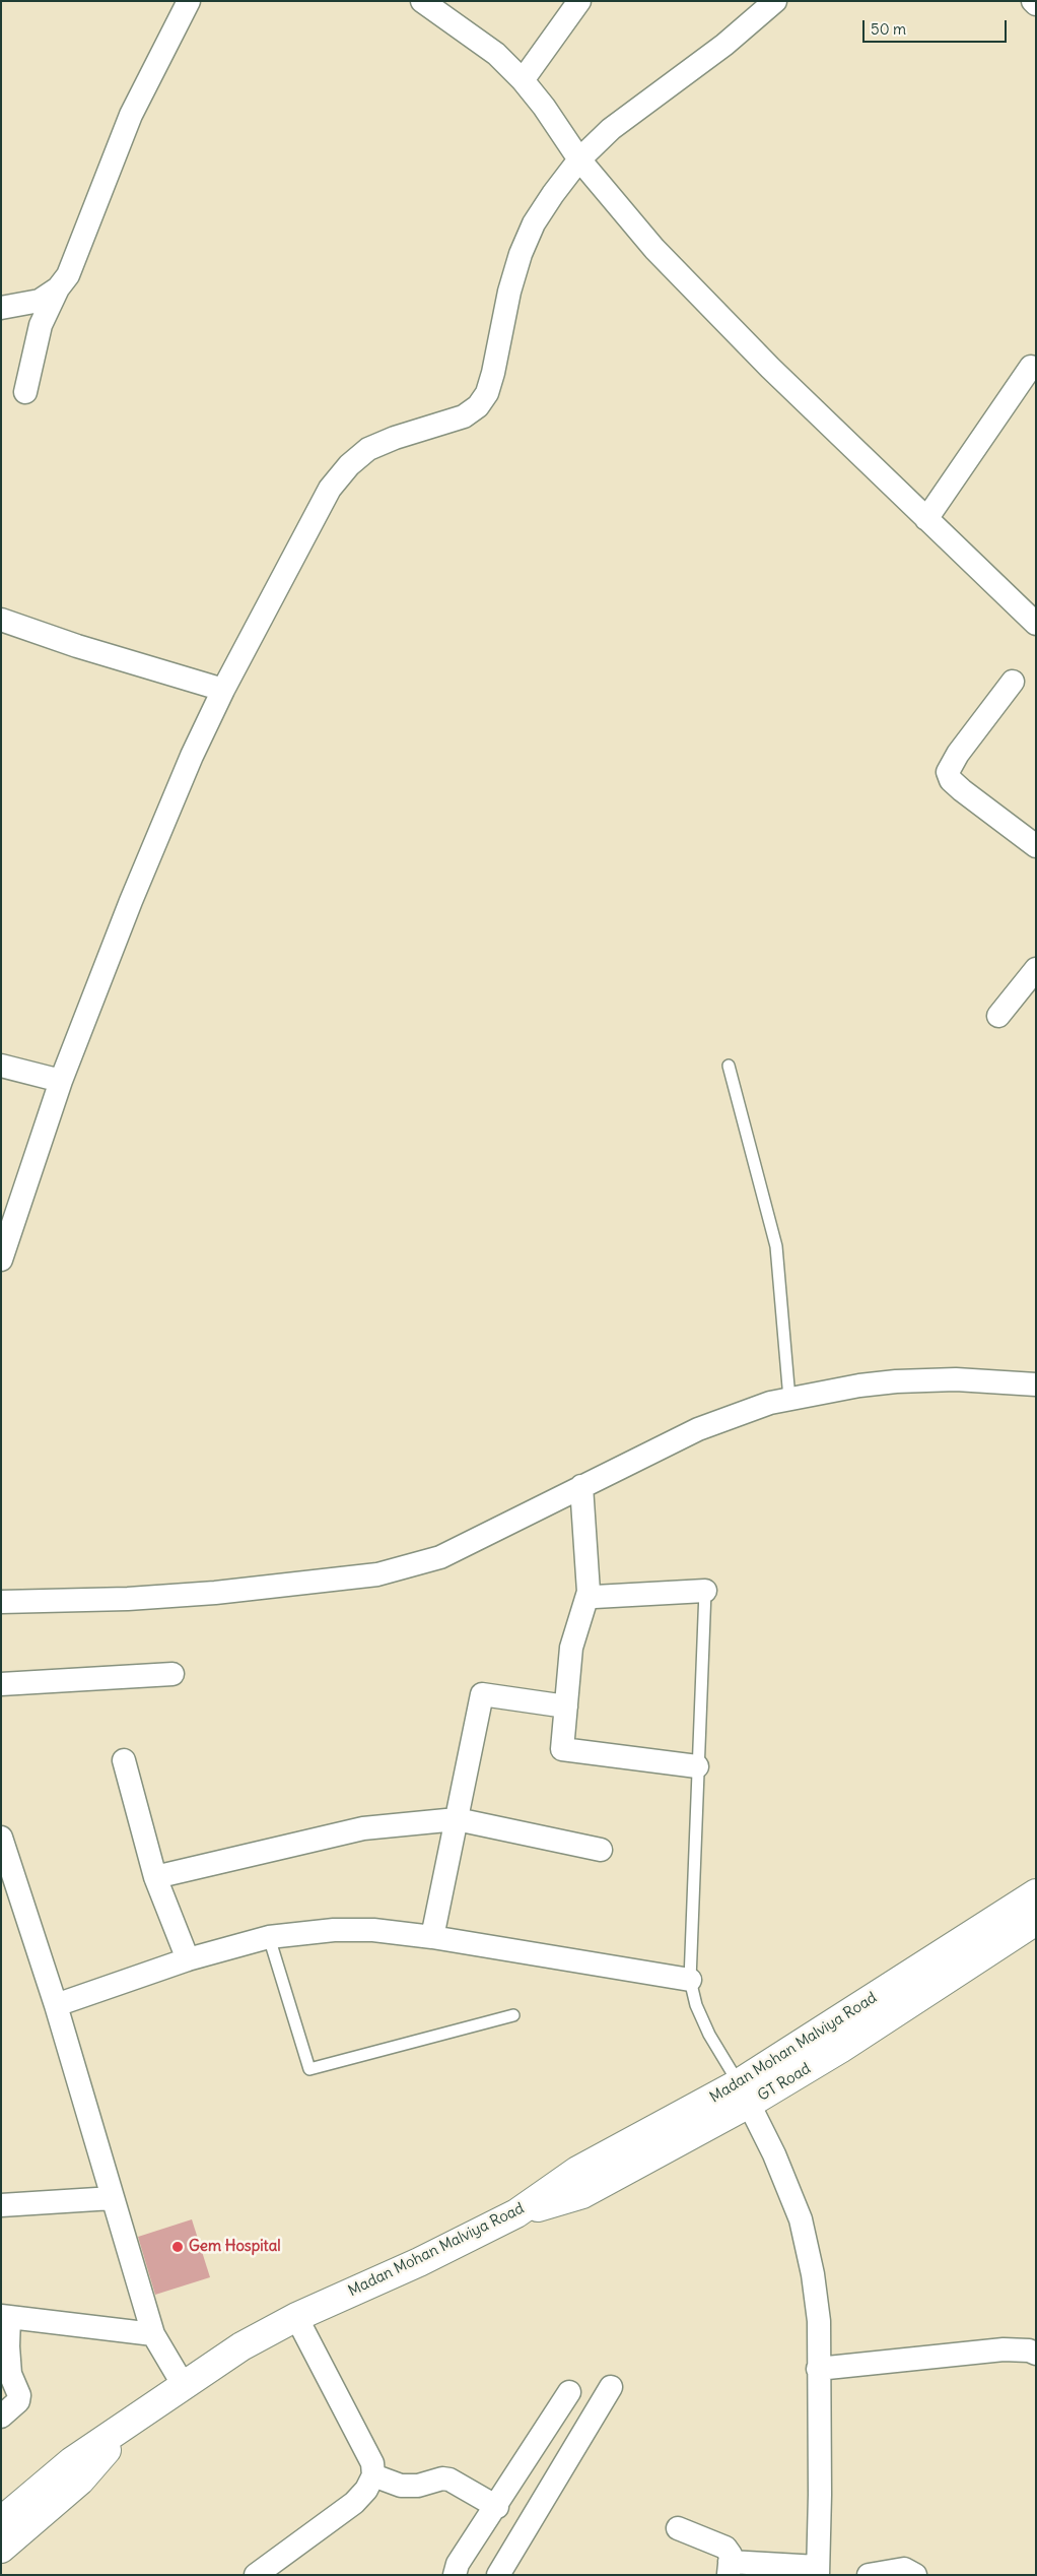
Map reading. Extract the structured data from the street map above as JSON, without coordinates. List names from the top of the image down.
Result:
{
  "streets": {
    "highway": ["Madan Mohan Malviya Road", "GT Road"]
  },
  "crossings": [
    ["Madan Mohan Malviya Road", "GT Road"]
  ],
  "places": ["Gem Hospital"],
  "scale_bar": "50 m"
}
